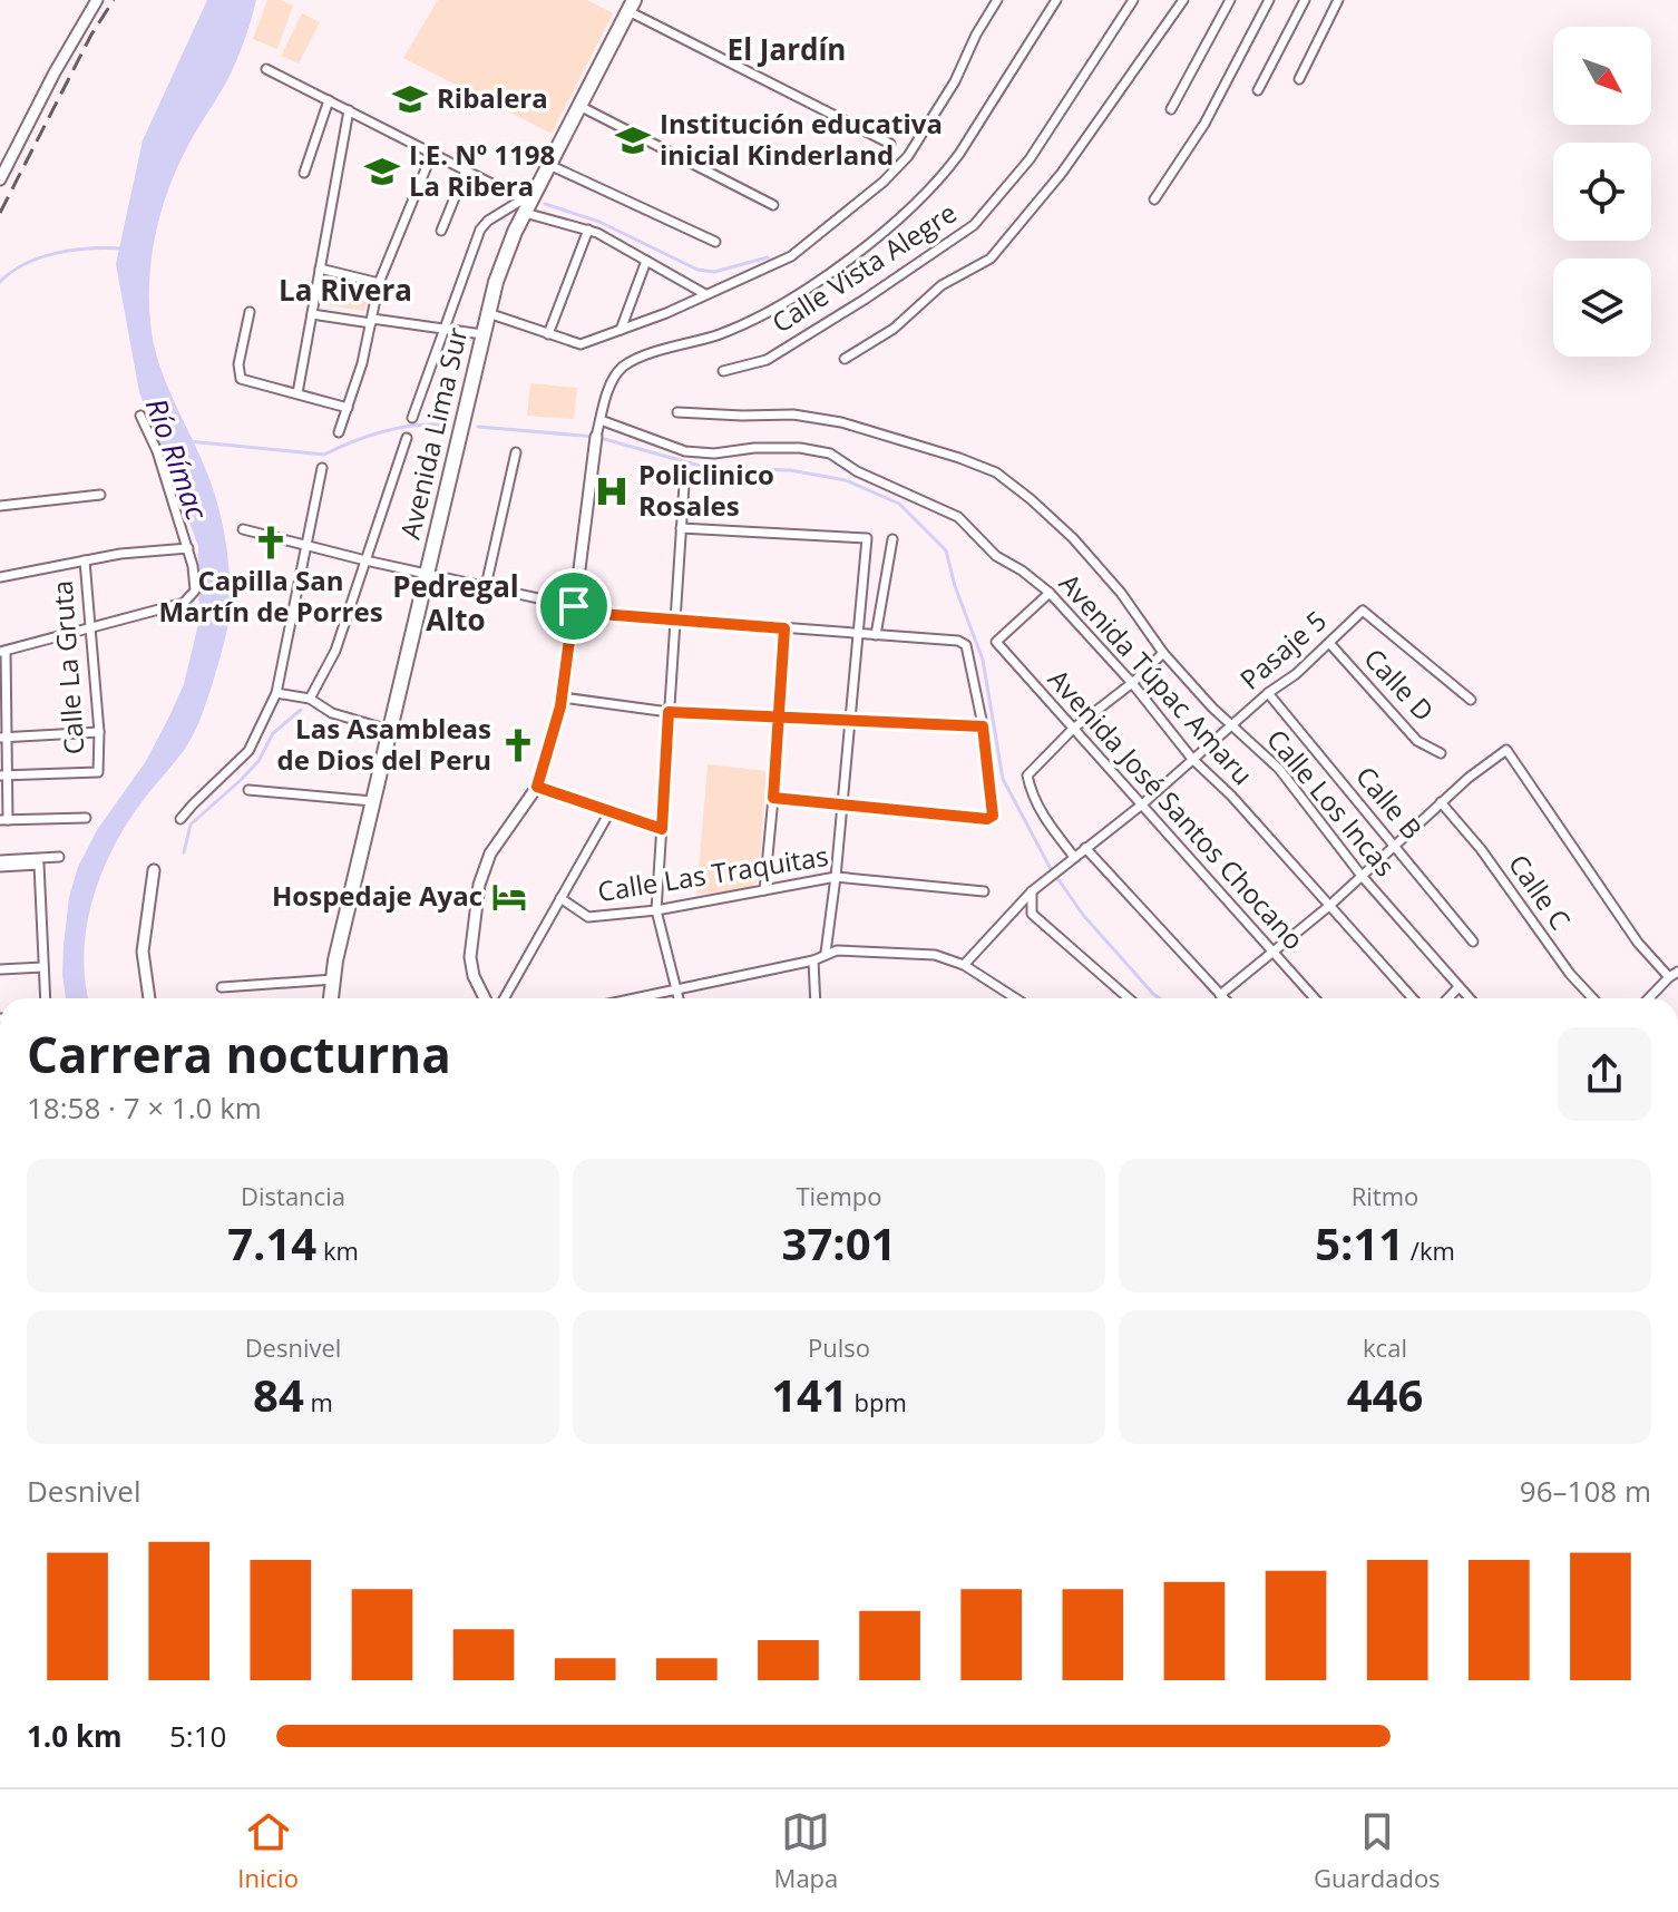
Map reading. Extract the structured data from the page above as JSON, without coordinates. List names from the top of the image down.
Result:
{
  "streets": {
    "highway": ["Avenida Lima Sur"],
    "street": [
      "Calle Vista Alegre",
      "Pasaje 5",
      "Calle La Gruta",
      "Avenida Túpac Amaru",
      "Calle D",
      "Calle Los Incas",
      "Calle B",
      "Avenida José Santos Chocano",
      "Calle Las Traquitas",
      "Calle C"
    ]
  },
  "crossings": [
    ["Pasaje 5", "Avenida Túpac Amaru"],
    ["Pasaje 5", "Calle D"],
    ["Pasaje 5", "Calle Los Incas"],
    ["Pasaje 5", "Calle B"],
    ["Pasaje 5", "Avenida José Santos Chocano"],
    ["Avenida Túpac Amaru", "Avenida José Santos Chocano"]
  ],
  "districts": ["El Jardín", "La Rivera", "Pedregal Alto"],
  "water": ["Río Rímac"],
  "places": {
    "school or university": ["Ribalera", "Institución educativa inicial Kinderland", "I.E. Nº 1198 La Ribera"],
    "hospital": ["Policlinico Rosales"],
    "church": ["Capilla San Martín de Porres", "Las Asambleas de Dios del Peru"],
    "hotel": ["Hospedaje Ayac"]
  },
  "north": "bottom right",
  "page": {
    "heading": ["Carrera nocturna", "18:58 · 7 × 1.0 km"],
    "stats": [
      ["Distancia", "7.14 km"],
      ["Tiempo", "37:01"],
      ["Ritmo", "5:11 /km"],
      ["Desnivel", "84 m"],
      ["Pulso", "141 bpm"],
      ["kcal", "446"]
    ],
    "chart": ["Desnivel", "96–108 m"],
    "list": [
      {
        "name": "1.0 km",
        "note": "5:10"
      }
    ],
    "tabs": ["Inicio", "Mapa", "Guardados"]
  }
}
